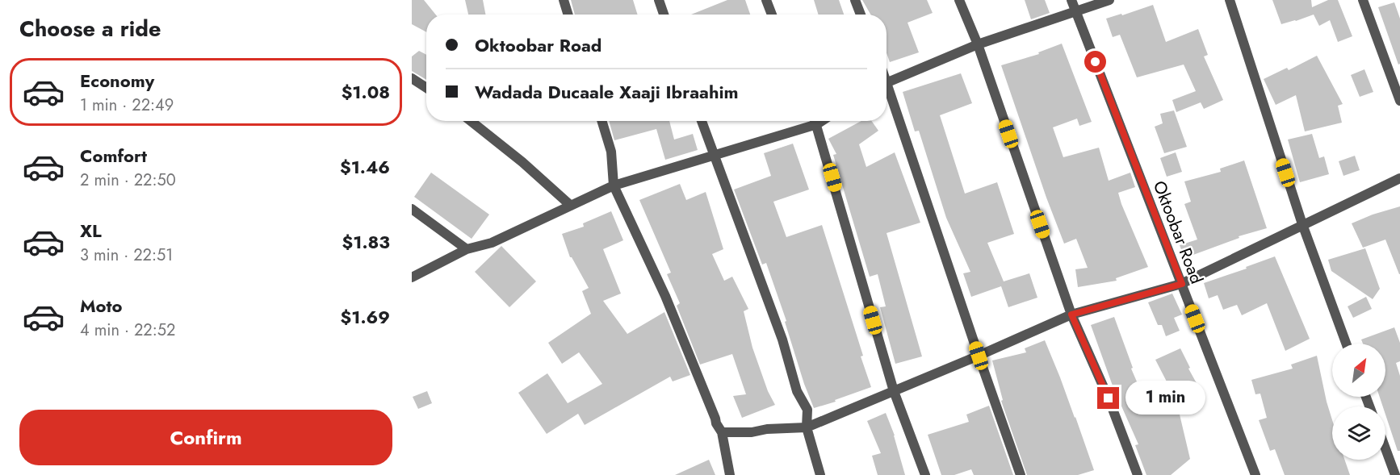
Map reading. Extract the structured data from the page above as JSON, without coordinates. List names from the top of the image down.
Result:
{
  "streets": {
    "street": ["Oktoobar Road"]
  },
  "north": "top right",
  "page": {
    "heading": "Choose a ride",
    "banner": ["Oktoobar Road", "Wadada Ducaale Xaaji Ibraahim"],
    "list": [
      {
        "name": "Economy",
        "note": "1 min · 22:49",
        "value": "$1.08"
      },
      {
        "name": "Comfort",
        "note": "2 min · 22:50",
        "value": "$1.46"
      },
      {
        "name": "XL",
        "note": "3 min · 22:51",
        "value": "$1.83"
      },
      {
        "name": "Moto",
        "note": "4 min · 22:52",
        "value": "$1.69"
      }
    ],
    "bubble": "1 min",
    "buttons": "Confirm"
  }
}
